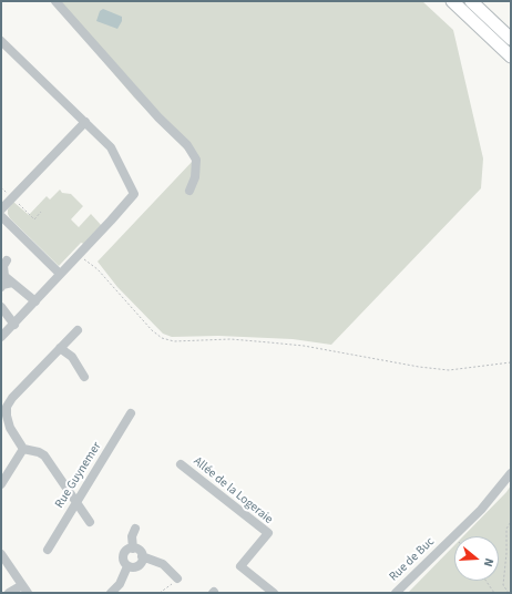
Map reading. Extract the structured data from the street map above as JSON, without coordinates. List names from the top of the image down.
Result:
{
  "streets": {
    "street": ["Rue Guynemer", "Allée de la Logeraie", "Rue de Buc"]
  },
  "north": "right"
}
